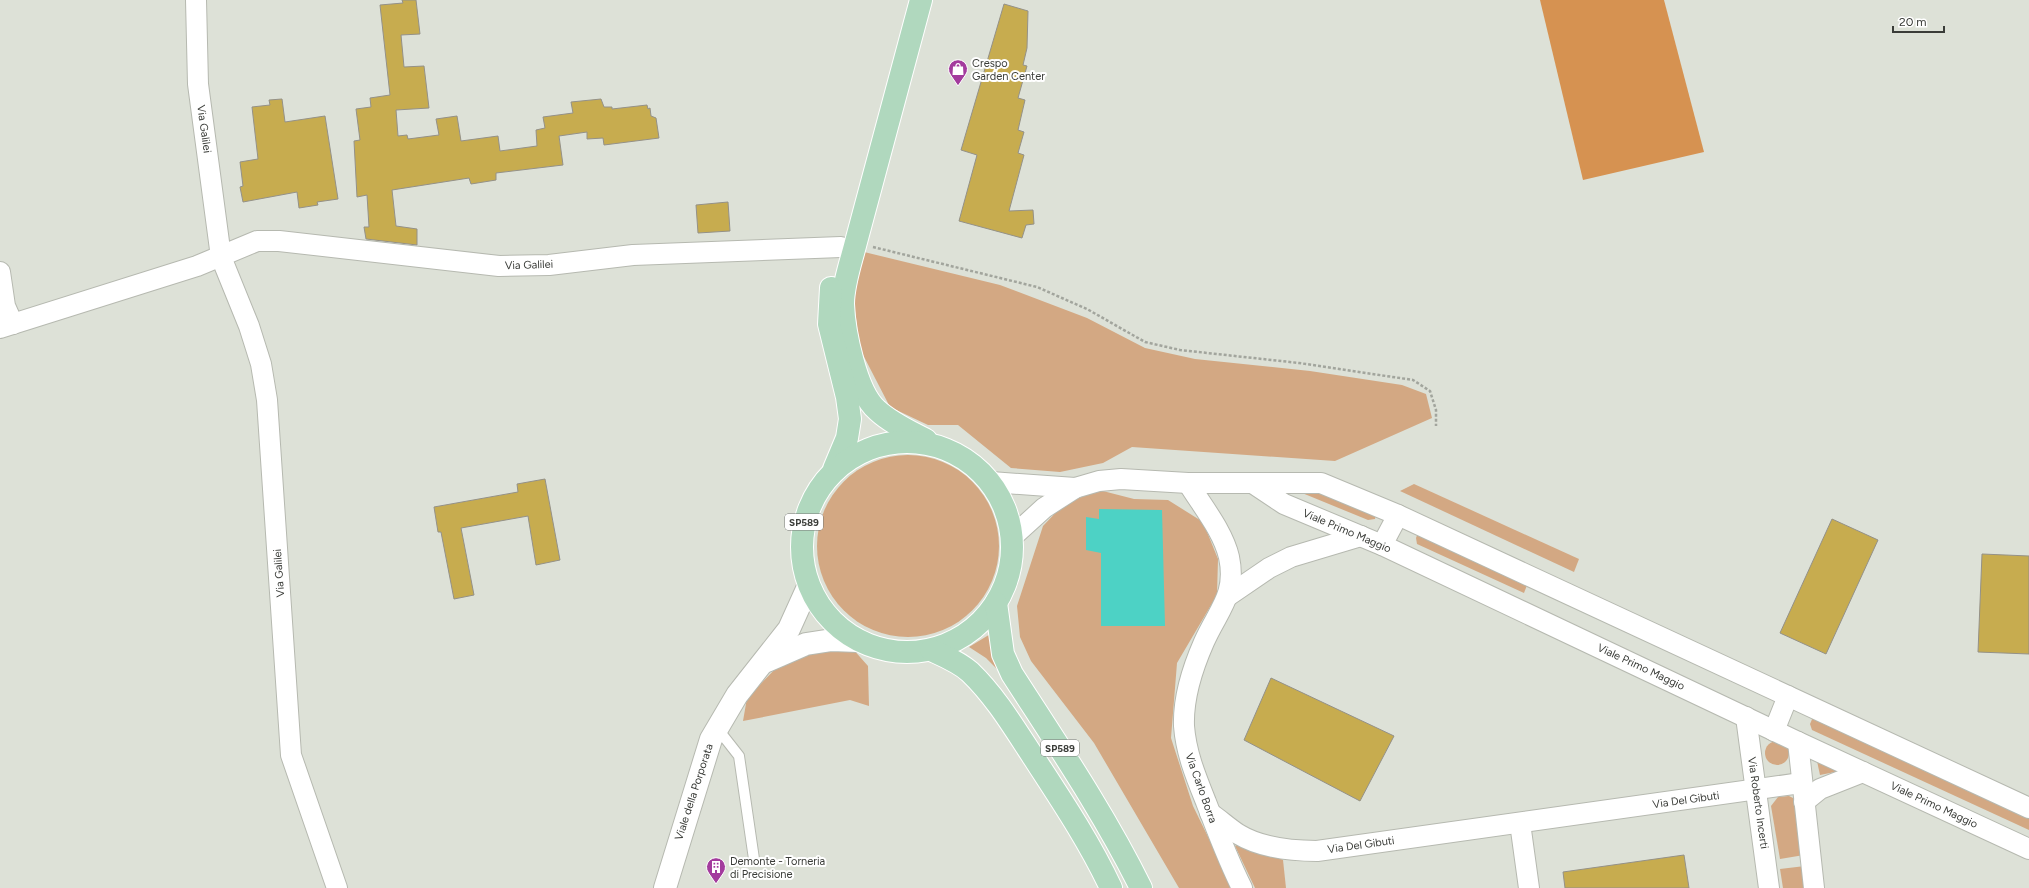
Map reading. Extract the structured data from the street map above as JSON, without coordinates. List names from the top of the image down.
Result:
{
  "streets": {
    "main road": ["SP589"],
    "street": [
      "Via Galilei",
      "Viale Primo Maggio",
      "Via Carlo Borra",
      "Viale della Porporata",
      "Via Del Gibuti",
      "Via Roberto Incerti"
    ]
  },
  "crossings": [
    ["Via Galilei", "SP589"],
    ["SP589", "Viale della Porporata"],
    ["Viale Primo Maggio", "Via Carlo Borra"],
    ["Viale Primo Maggio", "Via Roberto Incerti"],
    ["Via Carlo Borra", "Via Del Gibuti"],
    ["Via Del Gibuti", "Via Roberto Incerti"]
  ],
  "places": {
    "shop": ["Crespo Garden Center"],
    "building": ["Demonte - Torneria di Precisione"]
  },
  "scale_bar": "20 m"
}
